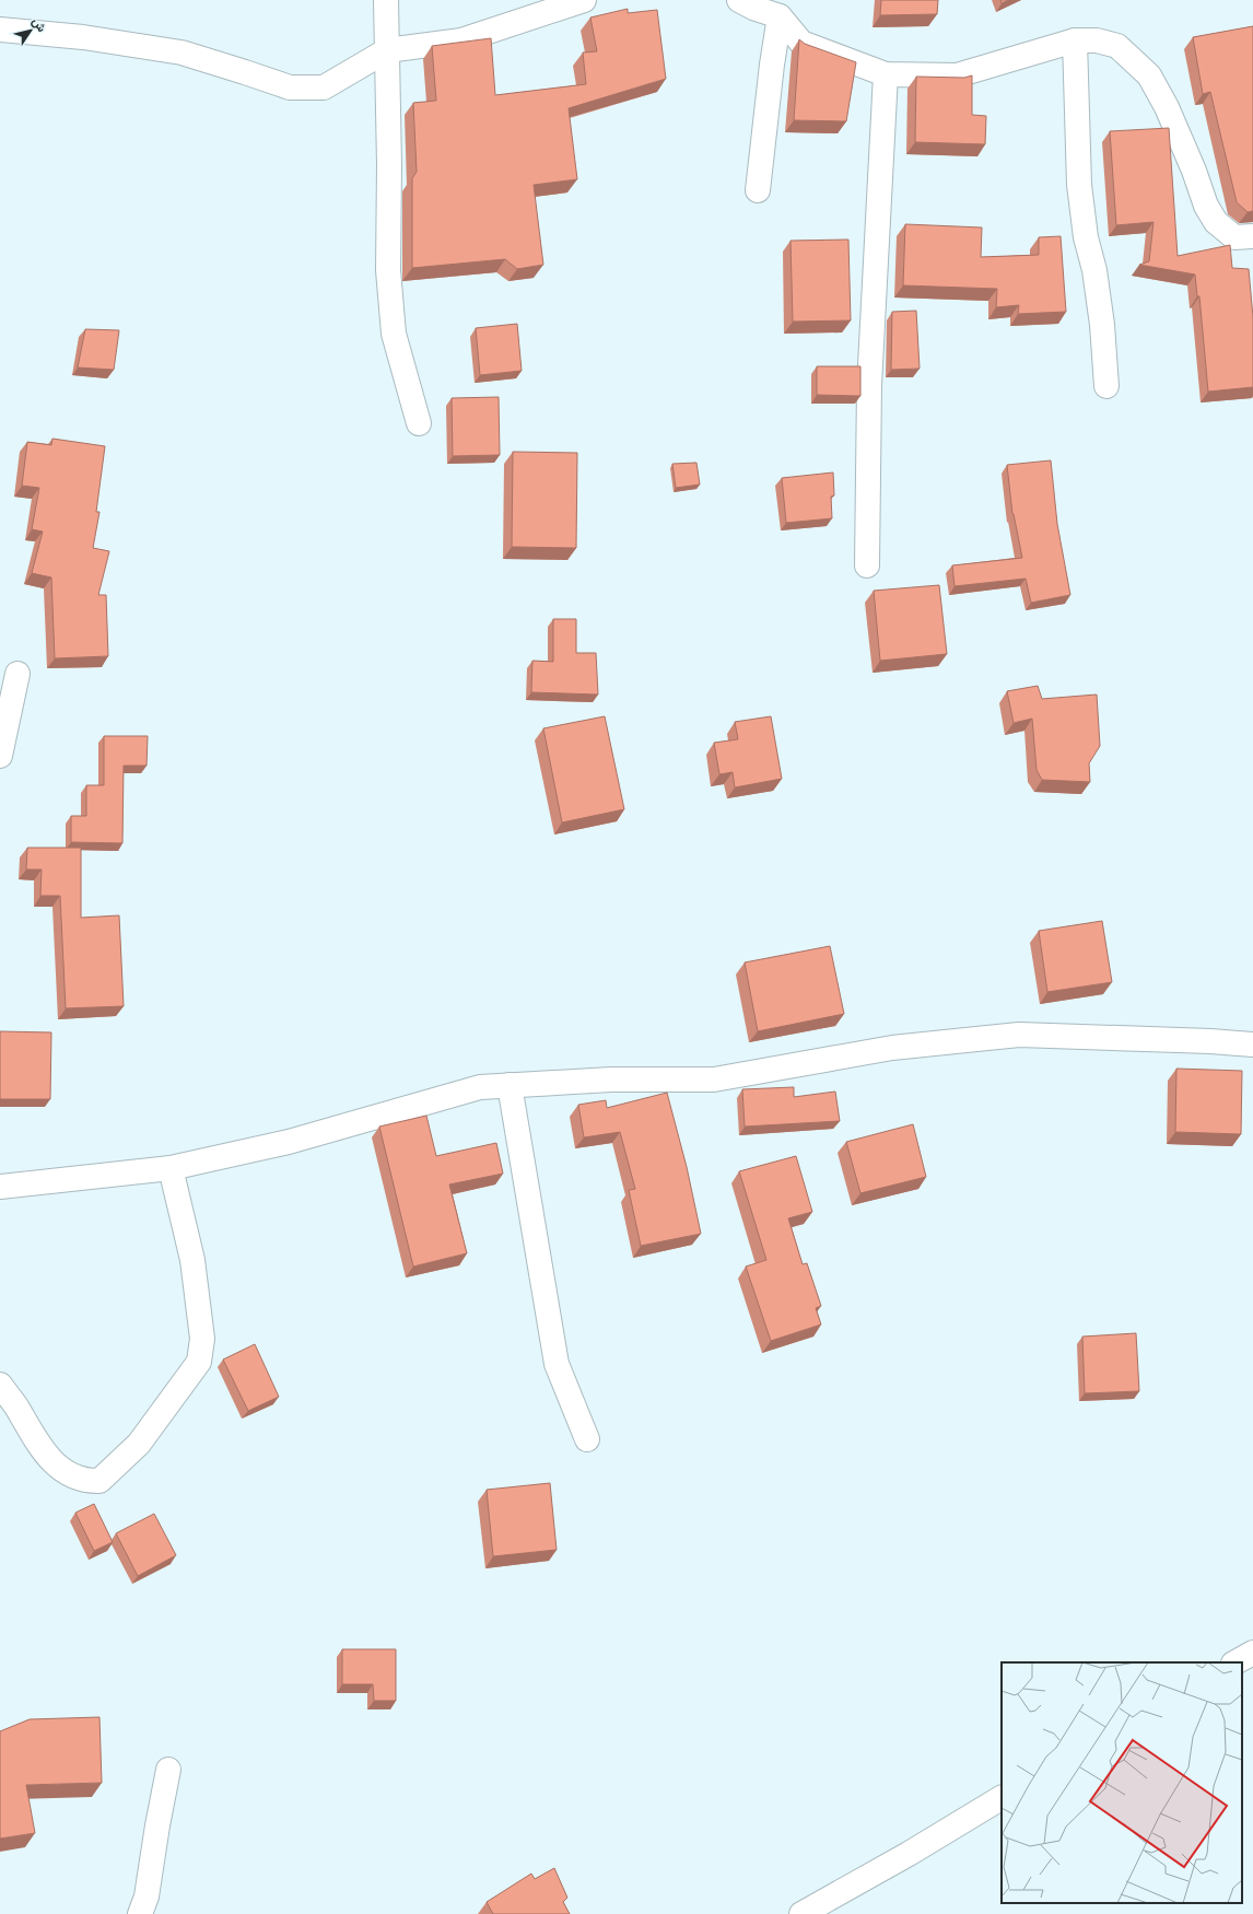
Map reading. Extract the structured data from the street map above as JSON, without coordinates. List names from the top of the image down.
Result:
{
  "north": "top right"
}
